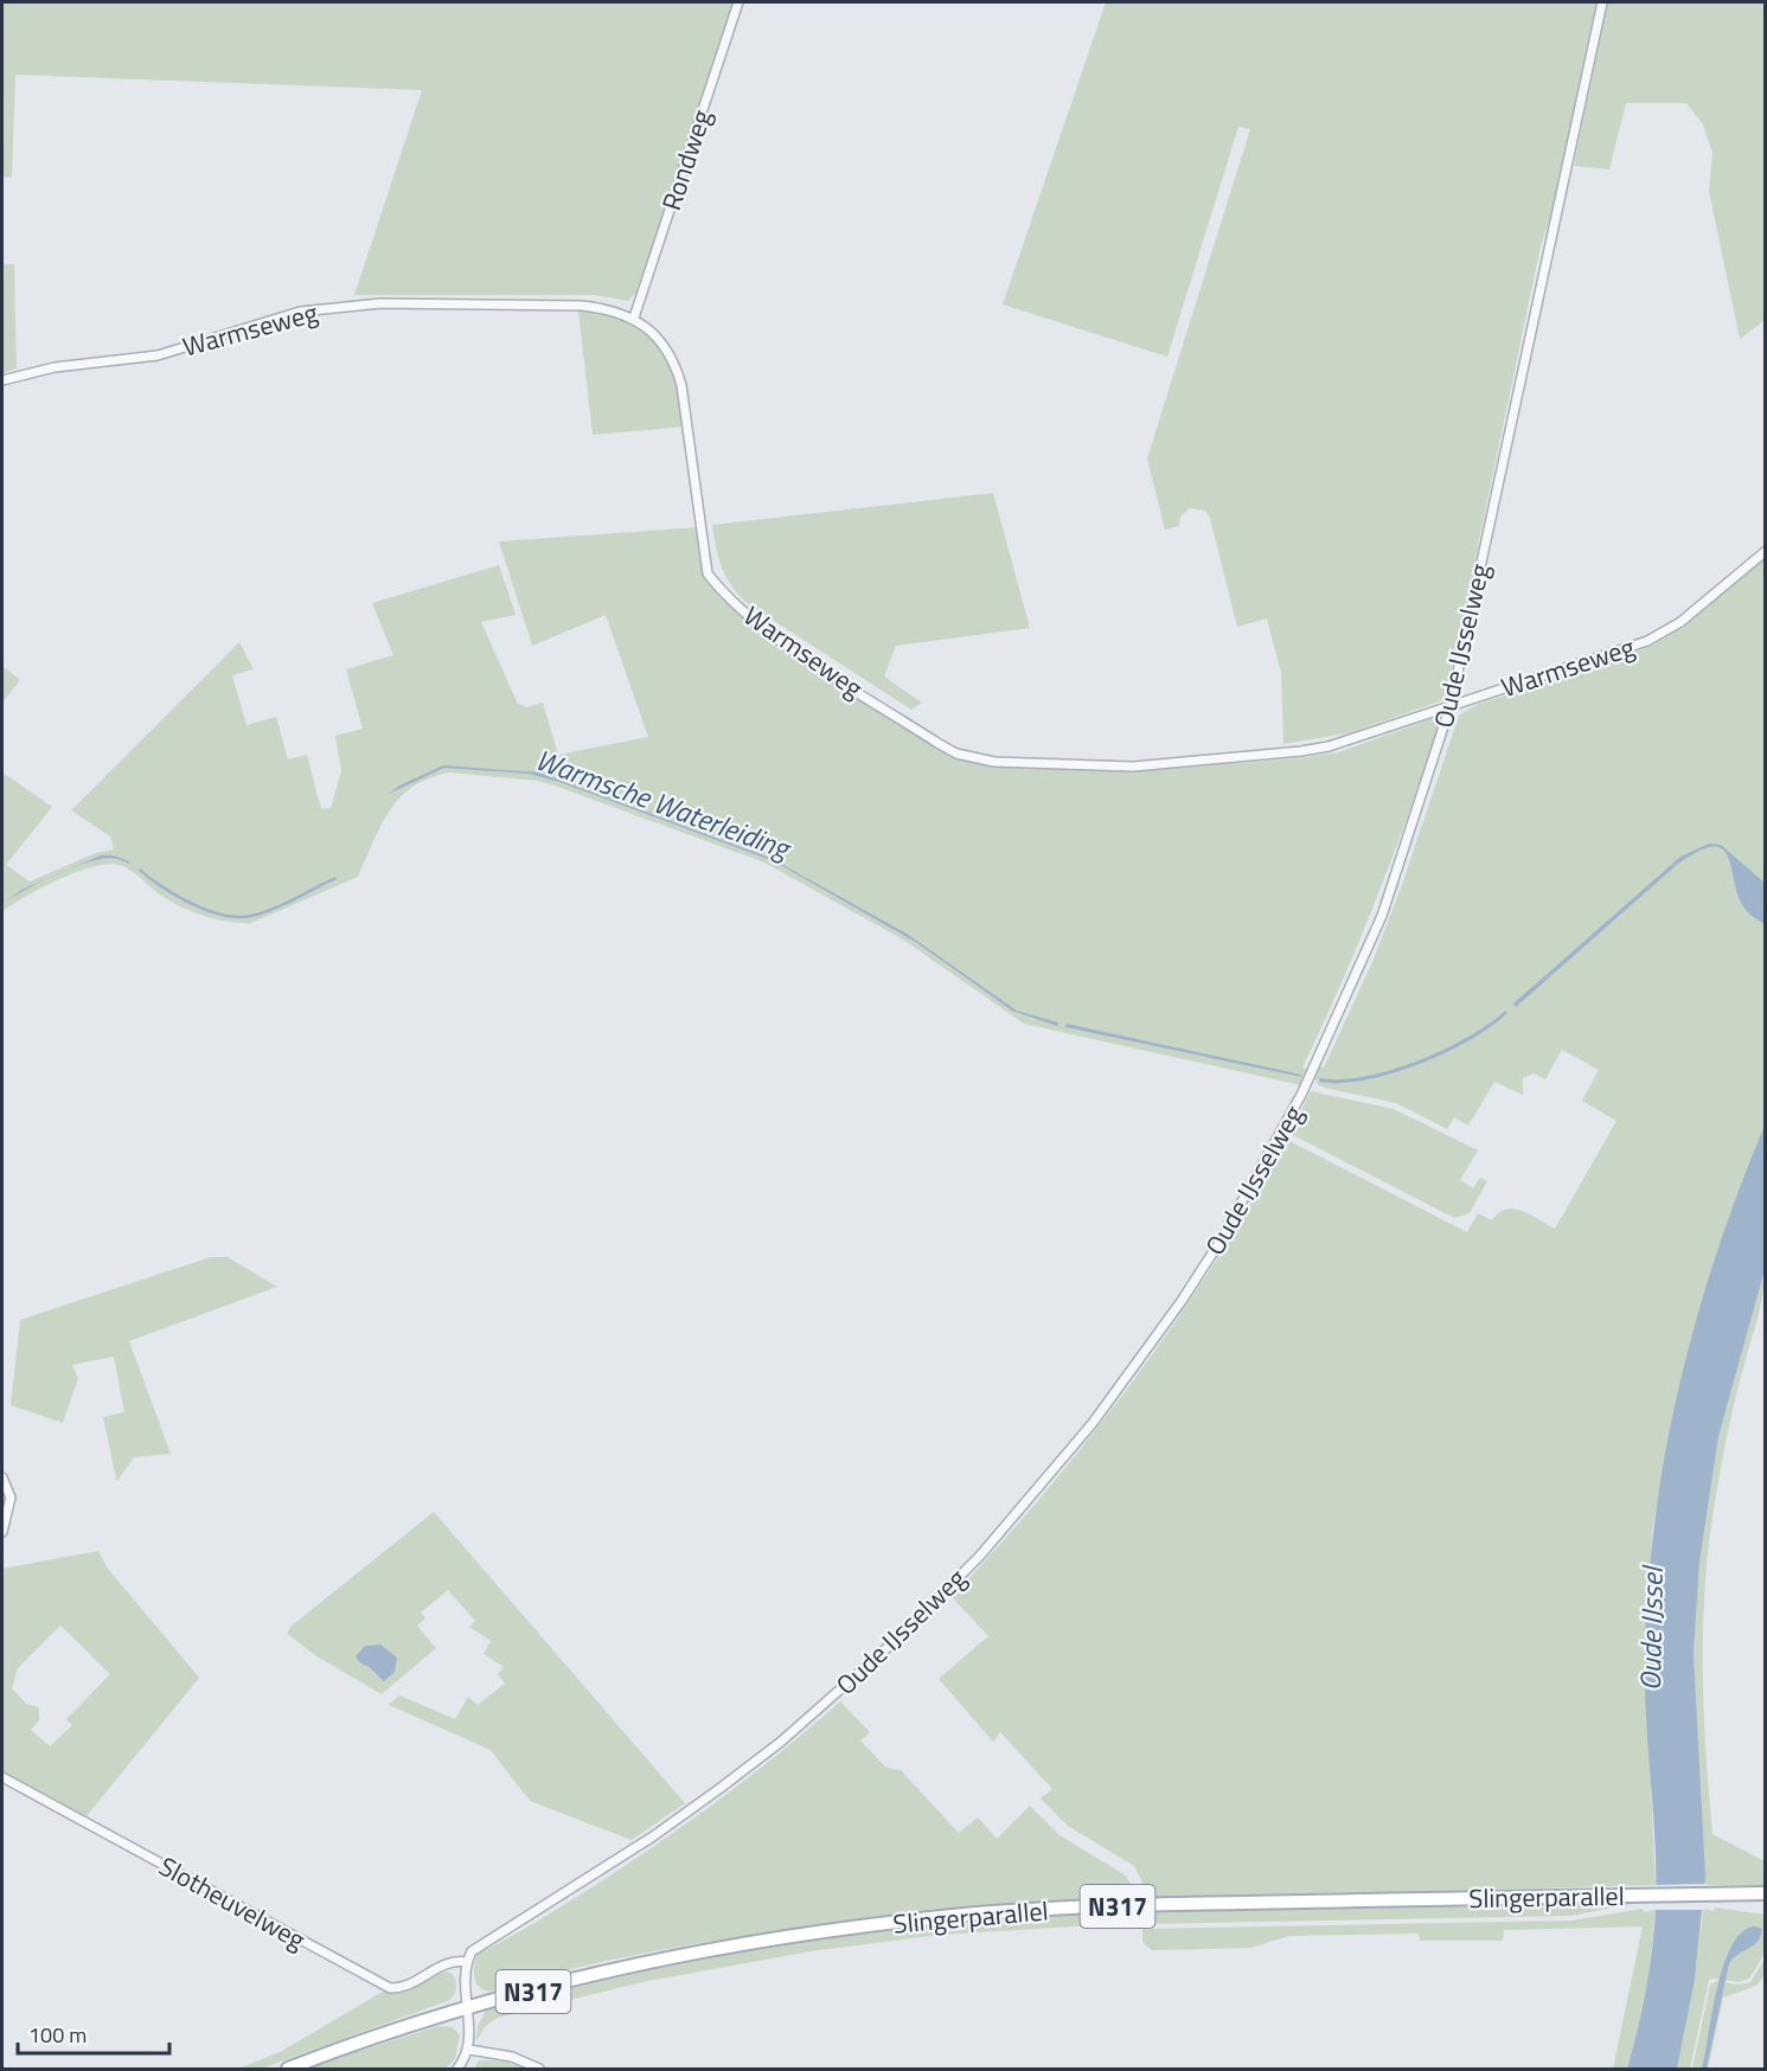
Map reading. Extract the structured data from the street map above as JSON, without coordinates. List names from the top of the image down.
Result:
{
  "streets": {
    "main road": ["Slingerparallel", "N317"],
    "street": [
      "Rondweg",
      "Warmseweg",
      "Oude IJsselweg",
      "Slotheuvelweg"
    ]
  },
  "crossings": [
    ["Rondweg", "Warmseweg"],
    ["Warmseweg", "Oude IJsselweg"],
    ["Oude IJsselweg", "Slotheuvelweg"]
  ],
  "water": ["Warmsche Waterleiding", "Oude IJssel"],
  "scale_bar": "100 m"
}
